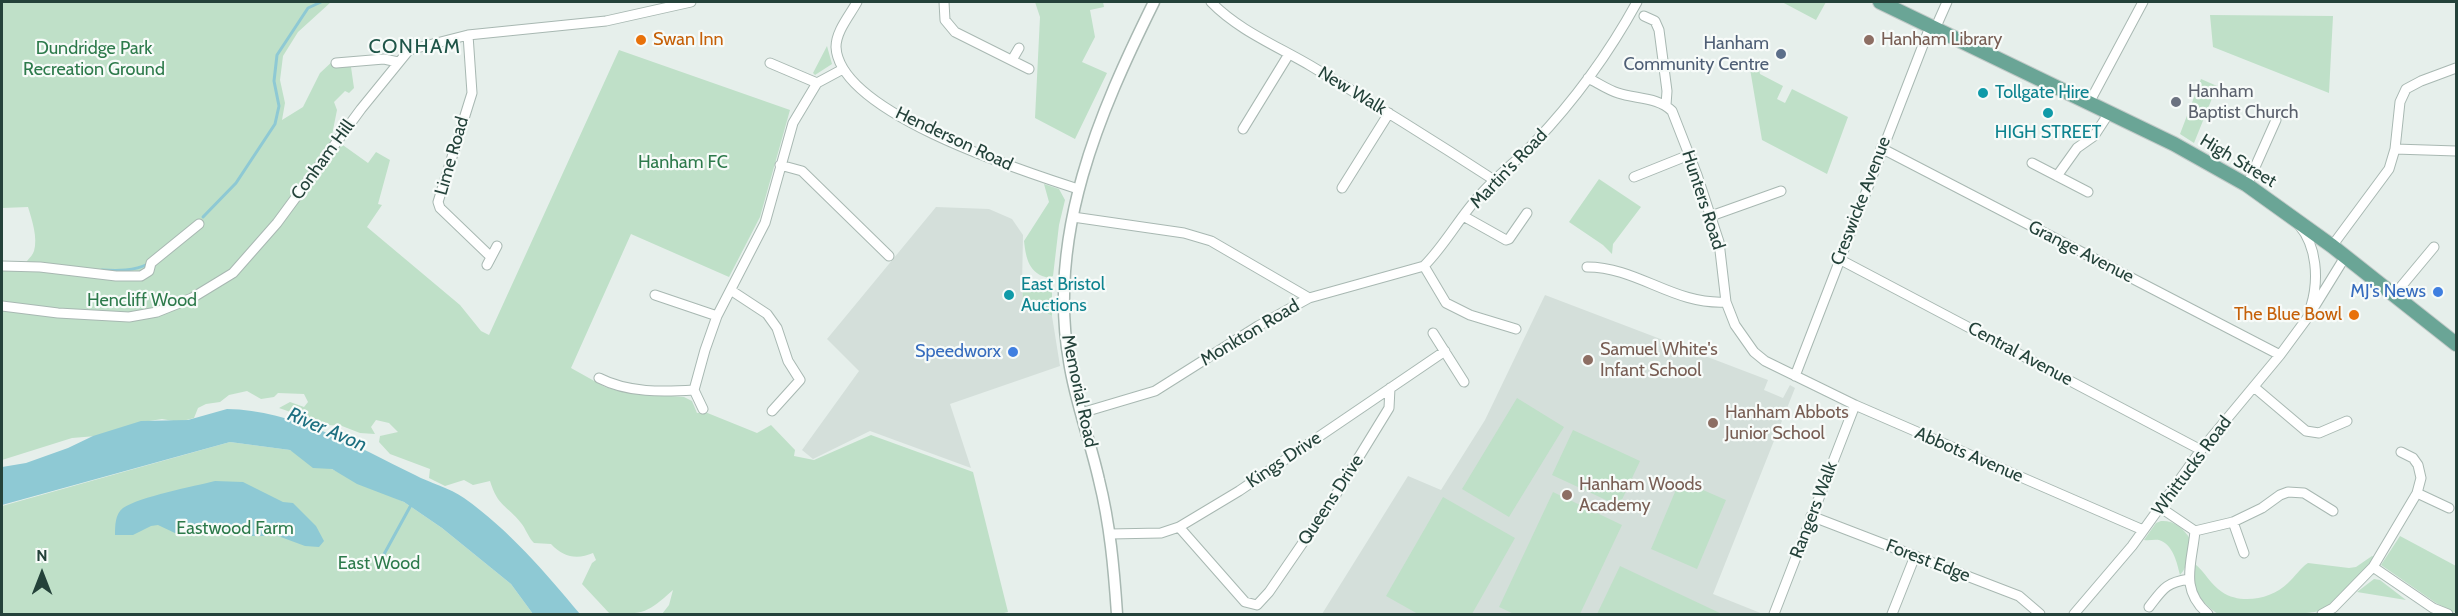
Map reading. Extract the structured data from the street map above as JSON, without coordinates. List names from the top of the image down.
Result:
{
  "streets": {
    "main road": ["High Street"],
    "street": [
      "New Walk",
      "Henderson Road",
      "Lime Road",
      "Conham Hill",
      "Martin's Road",
      "Hunters Road",
      "Creswicke Avenue",
      "Grange Avenue",
      "Monkton Road",
      "Central Avenue",
      "Memorial Road",
      "Abbots Avenue",
      "Kings Drive",
      "Whittucks Road",
      "Queens Drive",
      "Rangers Walk",
      "Forest Edge"
    ]
  },
  "crossings": [
    ["New Walk", "Martin's Road"],
    ["Henderson Road", "Memorial Road"],
    ["Lime Road", "Conham Hill"],
    ["High Street", "Creswicke Avenue"],
    ["High Street", "Whittucks Road"],
    ["Martin's Road", "Monkton Road"],
    ["Hunters Road", "Creswicke Avenue"],
    ["Hunters Road", "Abbots Avenue"],
    ["Creswicke Avenue", "Grange Avenue"],
    ["Creswicke Avenue", "Central Avenue"],
    ["Creswicke Avenue", "Abbots Avenue"],
    ["Grange Avenue", "Whittucks Road"],
    ["Monkton Road", "Memorial Road"],
    ["Central Avenue", "Whittucks Road"],
    ["Memorial Road", "Kings Drive"],
    ["Abbots Avenue", "Whittucks Road"],
    ["Abbots Avenue", "Rangers Walk"],
    ["Kings Drive", "Queens Drive"],
    ["Rangers Walk", "Forest Edge"]
  ],
  "districts": ["CONHAM"],
  "water": ["River Avon"],
  "parks": [
    "Dundridge Park Recreation Ground",
    "Hanham FC",
    "Hencliff Wood",
    "Eastwood Farm",
    "East Wood"
  ],
  "places": [
    "Swan Inn",
    "Hanham Library",
    "Hanham Community Centre",
    "Tollgate Hire",
    "Hanham Baptist Church",
    "HIGH STREET",
    "MJ's News",
    "East Bristol Auctions",
    "The Blue Bowl",
    "Speedworx",
    "Samuel White's Infant School",
    "Hanham Abbots Junior School",
    "Hanham Woods Academy"
  ],
  "north": "top"
}
